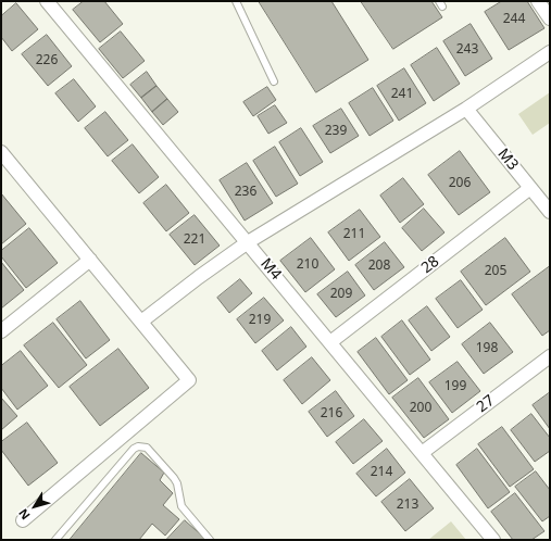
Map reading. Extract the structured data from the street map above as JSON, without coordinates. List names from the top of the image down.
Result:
{
  "streets": {
    "street": [
      "M3",
      "28",
      "M4",
      "27"
    ]
  },
  "crossings": [
    ["M3", "28"],
    ["28", "M4"],
    ["M4", "27"]
  ],
  "house_numbers": [
    "244",
    "243",
    "226",
    "241",
    "239",
    "206",
    "236",
    "211",
    "221",
    "210",
    "208",
    "205",
    "209",
    "219",
    "198",
    "199",
    "200",
    "216",
    "214",
    "213"
  ],
  "north": "bottom left"
}
